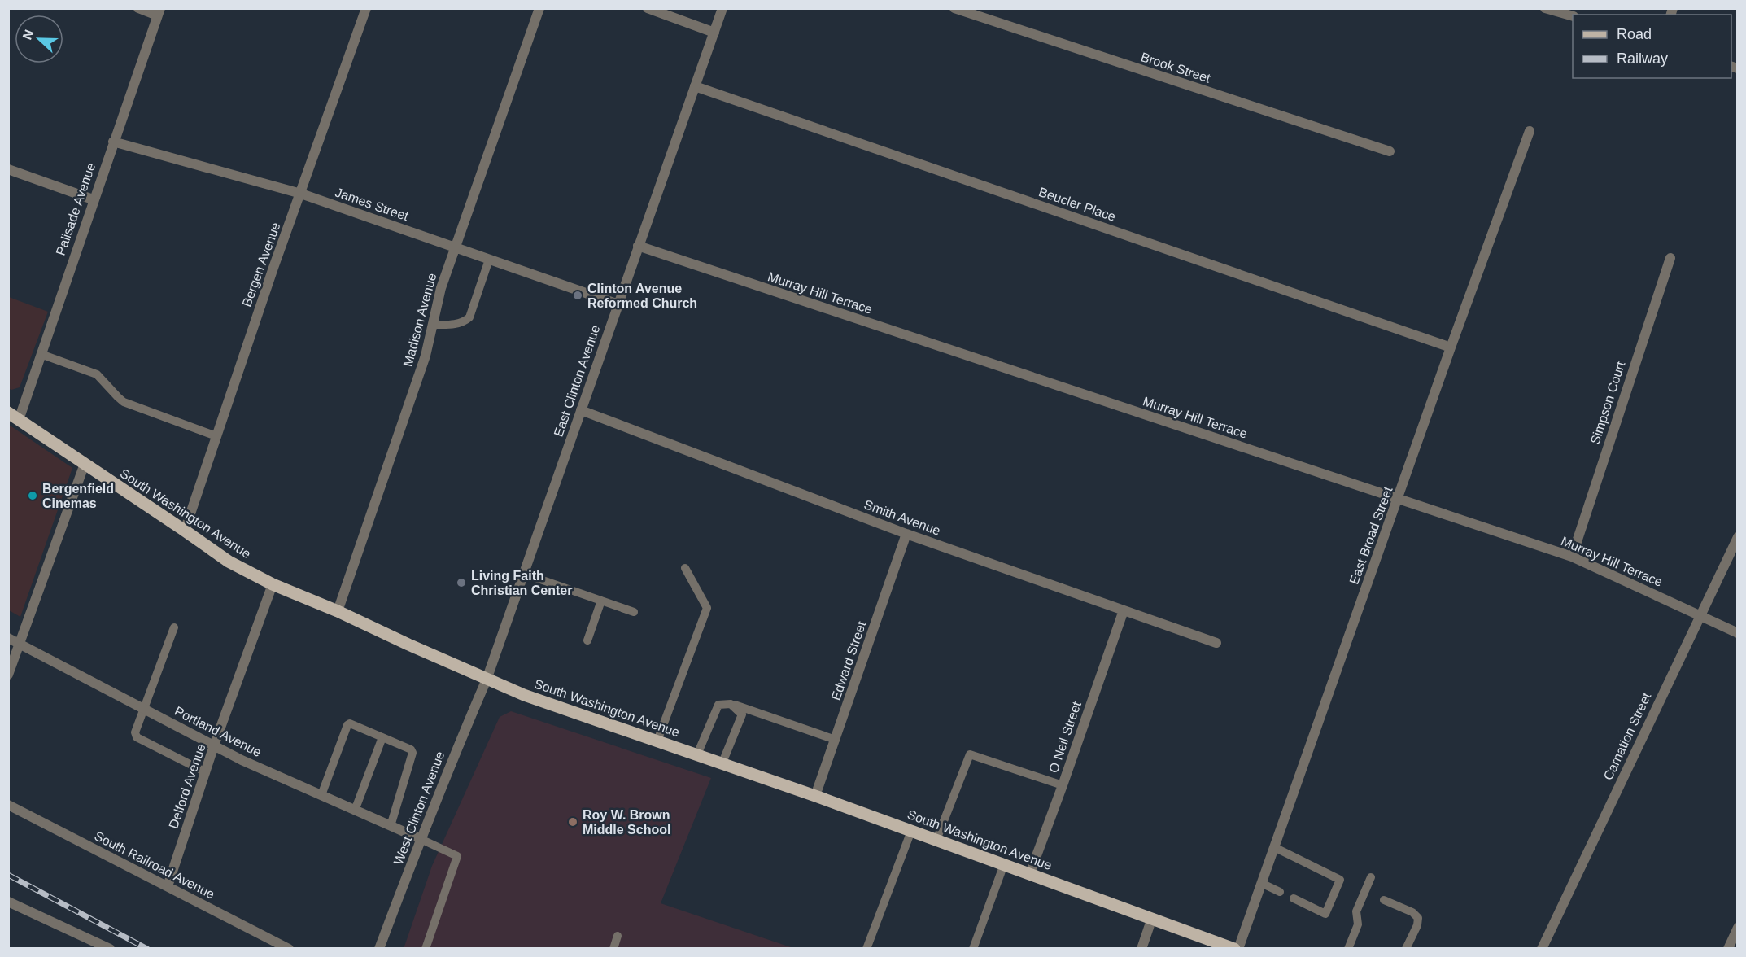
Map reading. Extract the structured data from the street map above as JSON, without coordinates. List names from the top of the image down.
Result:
{
  "streets": {
    "main road": ["South Washington Avenue"],
    "street": [
      "Brook Street",
      "James Street",
      "Beucler Place",
      "Palisade Avenue",
      "Bergen Avenue",
      "Murray Hill Terrace",
      "Madison Avenue",
      "East Clinton Avenue",
      "Simpson Court",
      "Smith Avenue",
      "East Broad Street",
      "Edward Street",
      "Portland Avenue",
      "Carnation Street",
      "O Neil Street",
      "Delford Avenue",
      "West Clinton Avenue",
      "South Railroad Avenue"
    ]
  },
  "crossings": [
    ["James Street", "Palisade Avenue"],
    ["James Street", "Bergen Avenue"],
    ["James Street", "Madison Avenue"],
    ["James Street", "East Clinton Avenue"],
    ["Beucler Place", "East Clinton Avenue"],
    ["Beucler Place", "East Broad Street"],
    ["Palisade Avenue", "South Washington Avenue"],
    ["Bergen Avenue", "South Washington Avenue"],
    ["Murray Hill Terrace", "East Clinton Avenue"],
    ["Murray Hill Terrace", "Simpson Court"],
    ["Murray Hill Terrace", "East Broad Street"],
    ["Murray Hill Terrace", "Carnation Street"],
    ["Madison Avenue", "South Washington Avenue"],
    ["East Clinton Avenue", "South Washington Avenue"],
    ["East Clinton Avenue", "Smith Avenue"],
    ["East Clinton Avenue", "West Clinton Avenue"],
    ["South Washington Avenue", "East Broad Street"],
    ["South Washington Avenue", "Edward Street"],
    ["South Washington Avenue", "O Neil Street"],
    ["South Washington Avenue", "Delford Avenue"],
    ["South Washington Avenue", "West Clinton Avenue"],
    ["Smith Avenue", "Edward Street"],
    ["Smith Avenue", "O Neil Street"],
    ["Portland Avenue", "Delford Avenue"],
    ["Portland Avenue", "West Clinton Avenue"],
    ["Delford Avenue", "South Railroad Avenue"]
  ],
  "places": [
    "Clinton Avenue Reformed Church",
    "Bergenfield Cinemas",
    "Living Faith Christian Center",
    "Roy W. Brown Middle School"
  ],
  "legend": ["Road", "Railway"],
  "north": "left"
}
